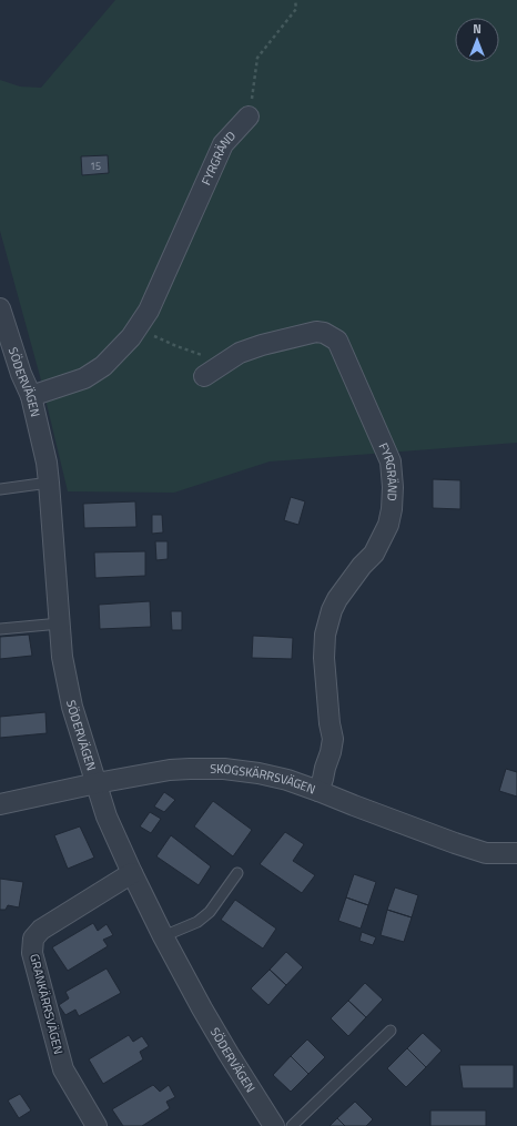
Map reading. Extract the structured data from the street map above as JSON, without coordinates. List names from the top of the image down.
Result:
{
  "streets": {
    "street": [
      "FYRGRÄND",
      "SÖDERVÄGEN",
      "SKOGSKÄRRSVÄGEN",
      "GRANKÄRRSVÄGEN"
    ]
  },
  "crossings": [
    ["FYRGRÄND", "SÖDERVÄGEN"],
    ["FYRGRÄND", "SKOGSKÄRRSVÄGEN"],
    ["SÖDERVÄGEN", "SKOGSKÄRRSVÄGEN"],
    ["SÖDERVÄGEN", "GRANKÄRRSVÄGEN"]
  ],
  "house_numbers": ["15"],
  "north": "top"
}
